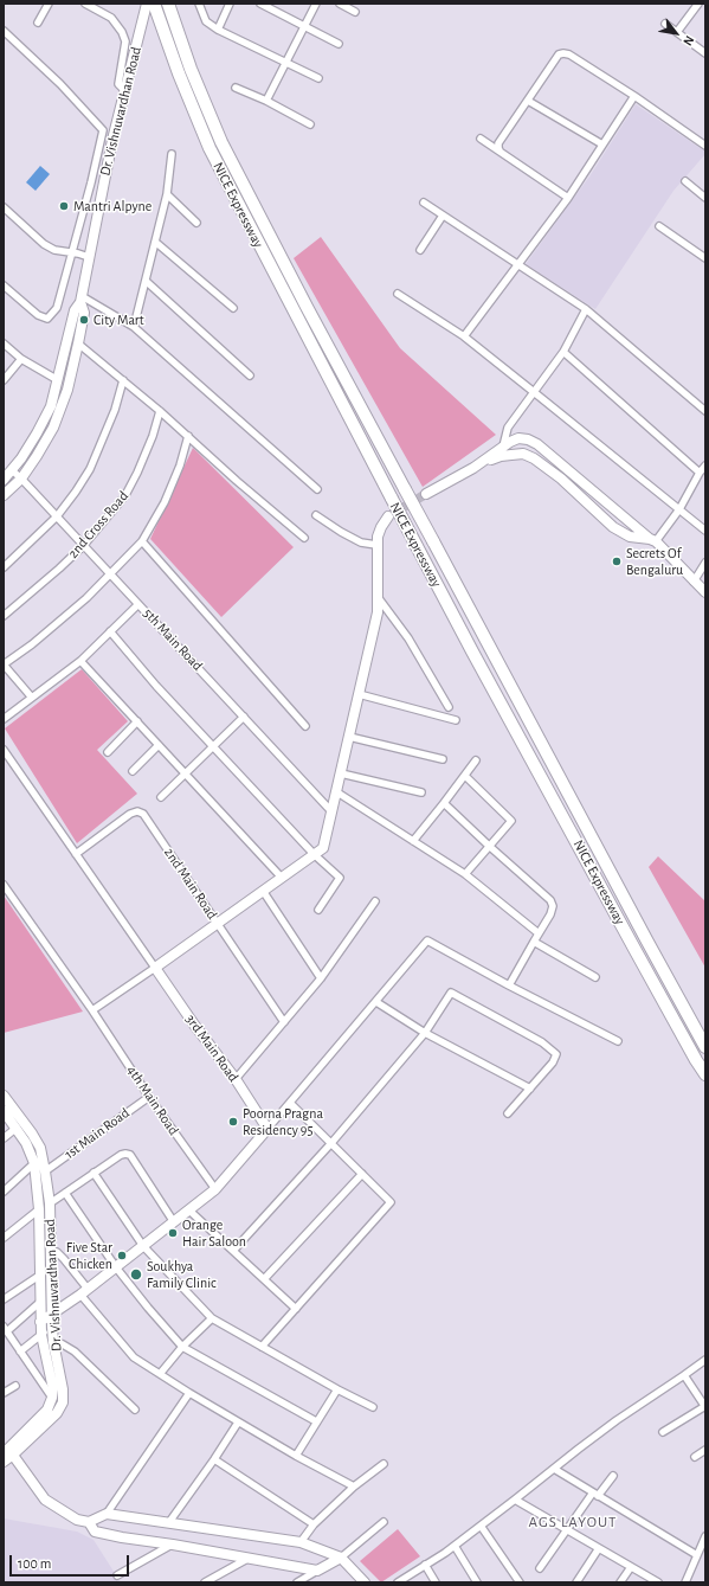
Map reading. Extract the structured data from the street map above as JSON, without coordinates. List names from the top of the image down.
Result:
{
  "streets": {
    "highway": ["NICE Expressway"],
    "street": [
      "Dr. Vishnuvardhan Road",
      "2nd Cross Road",
      "5th Main Road",
      "2nd Main Road",
      "3rd Main Road",
      "4th Main Road",
      "1st Main Road"
    ]
  },
  "crossings": [
    ["Dr. Vishnuvardhan Road", "5th Main Road"],
    ["Dr. Vishnuvardhan Road", "1st Main Road"],
    ["2nd Cross Road", "5th Main Road"],
    ["4th Main Road", "1st Main Road"]
  ],
  "districts": ["AGS LAYOUT"],
  "places": [
    "Mantri Alpyne",
    "City Mart",
    "Secrets Of Bengaluru",
    "Poorna Pragna Residency 95",
    "Orange Hair Saloon",
    "Five Star Chicken",
    "Soukhya Family Clinic"
  ],
  "scale_bar": "100 m",
  "north": "bottom right"
}
